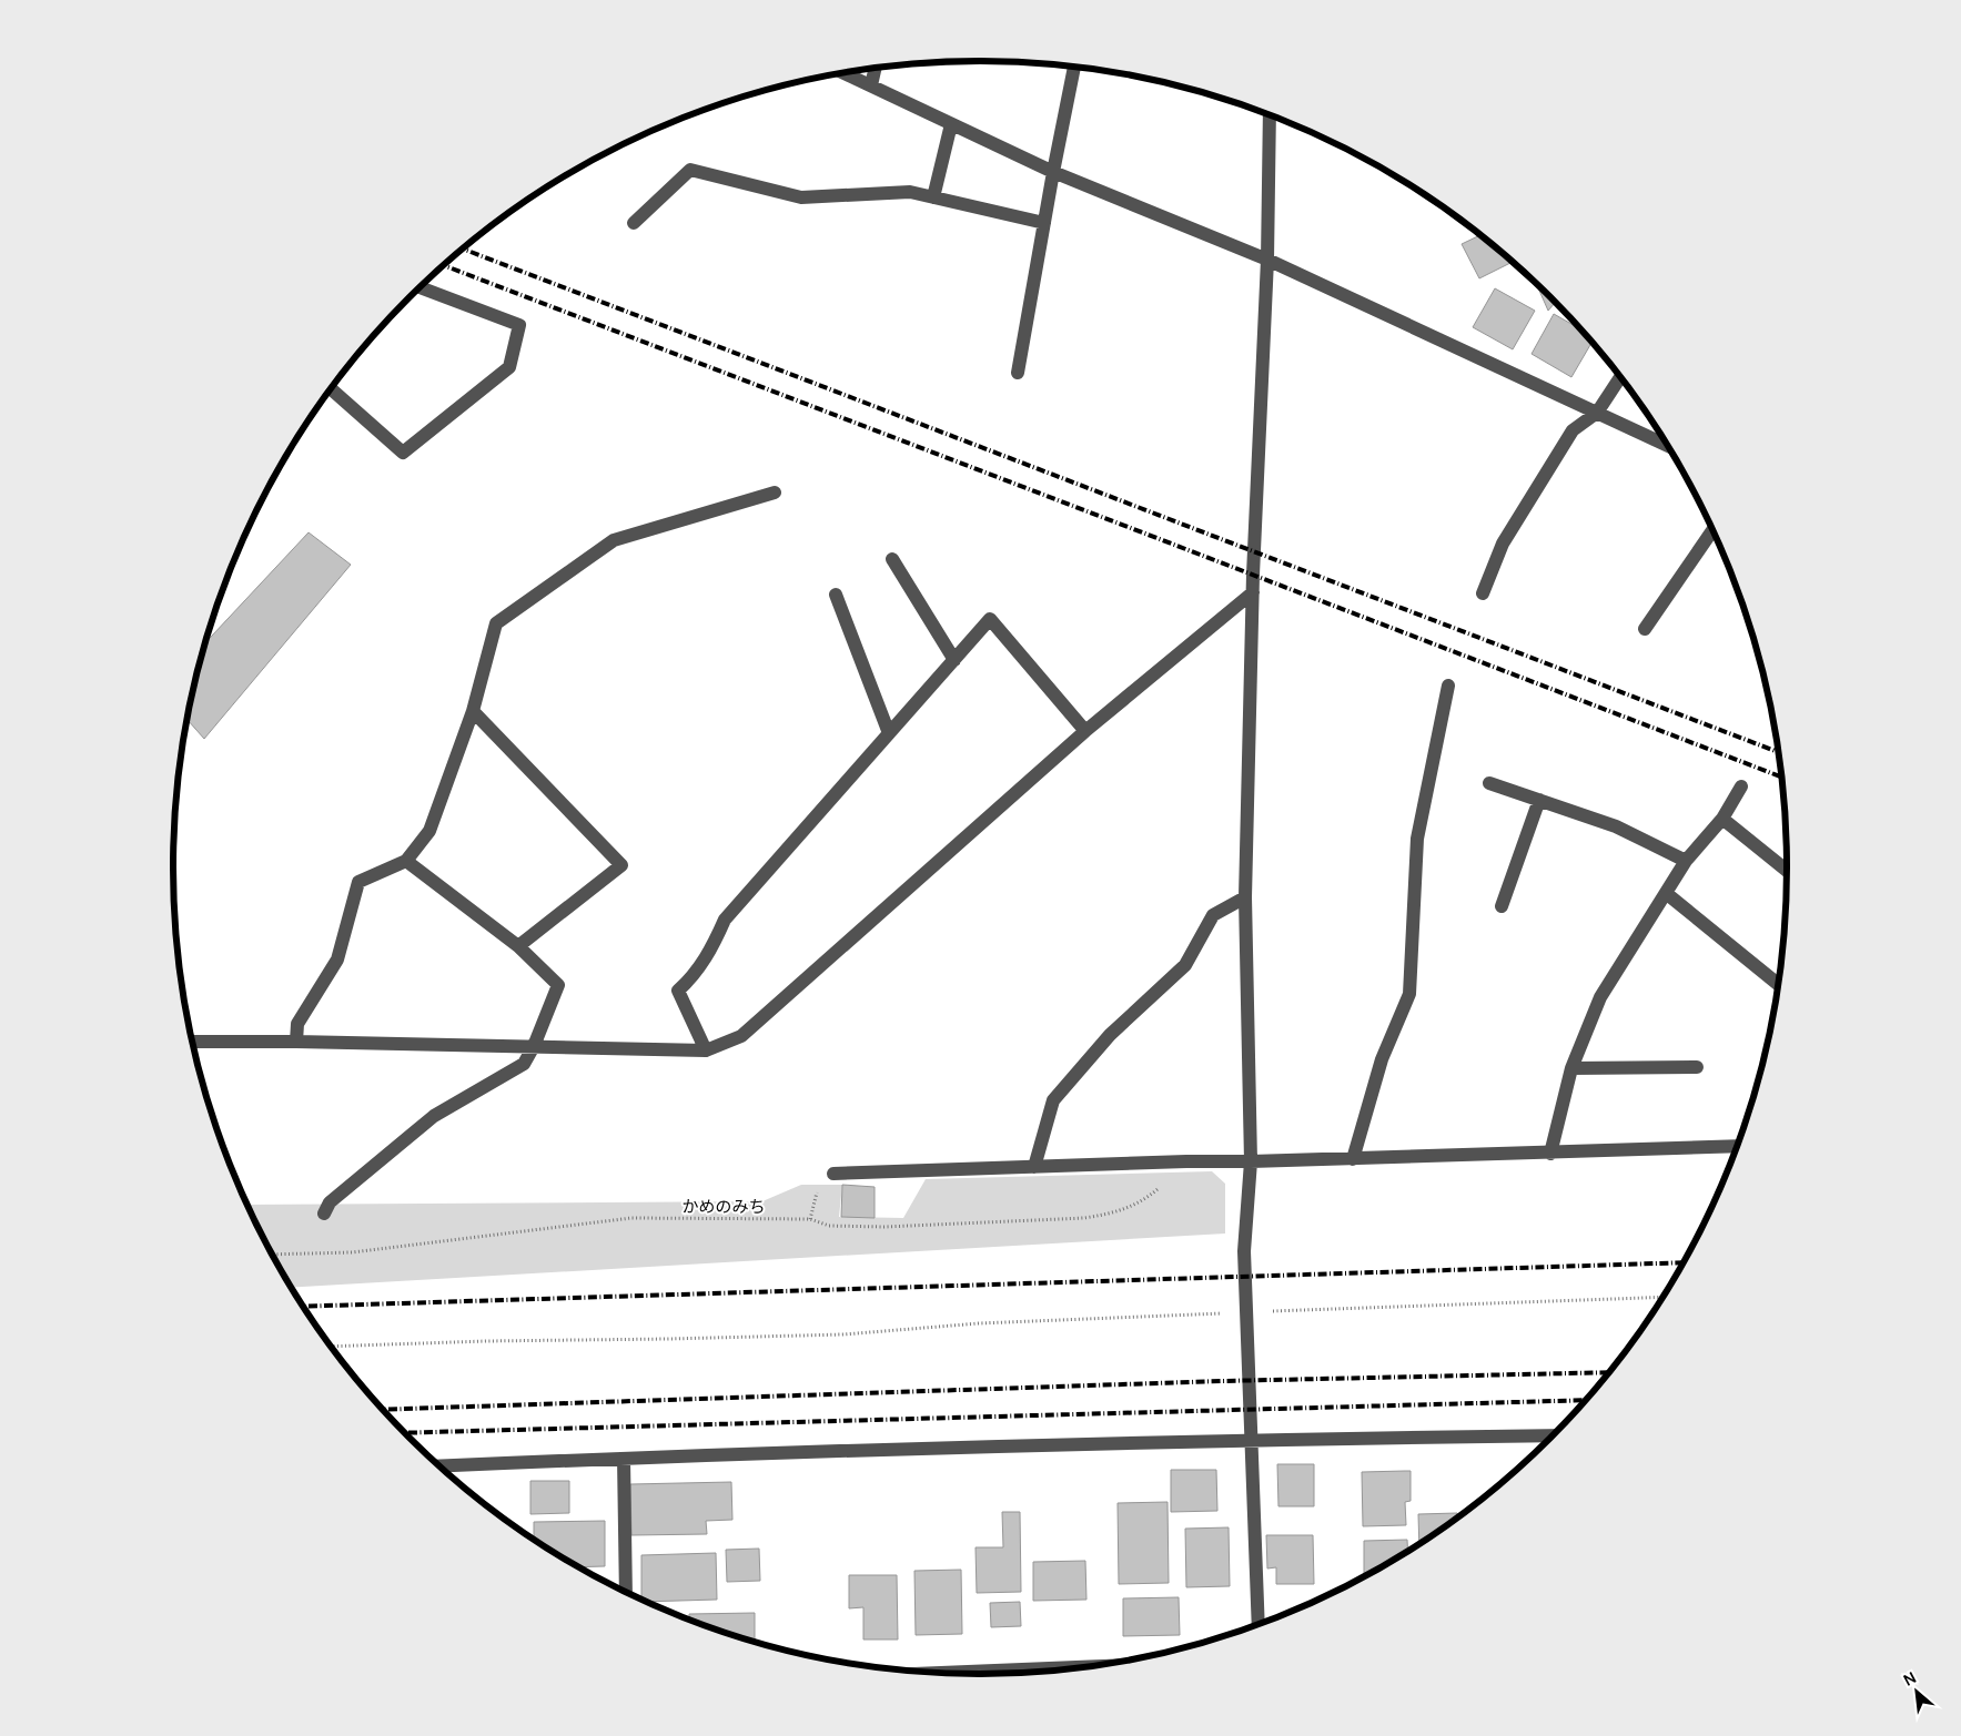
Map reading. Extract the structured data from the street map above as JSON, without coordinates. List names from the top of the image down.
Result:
{
  "streets": {
    "path": ["かめのみち"]
  },
  "north": "top left"
}
